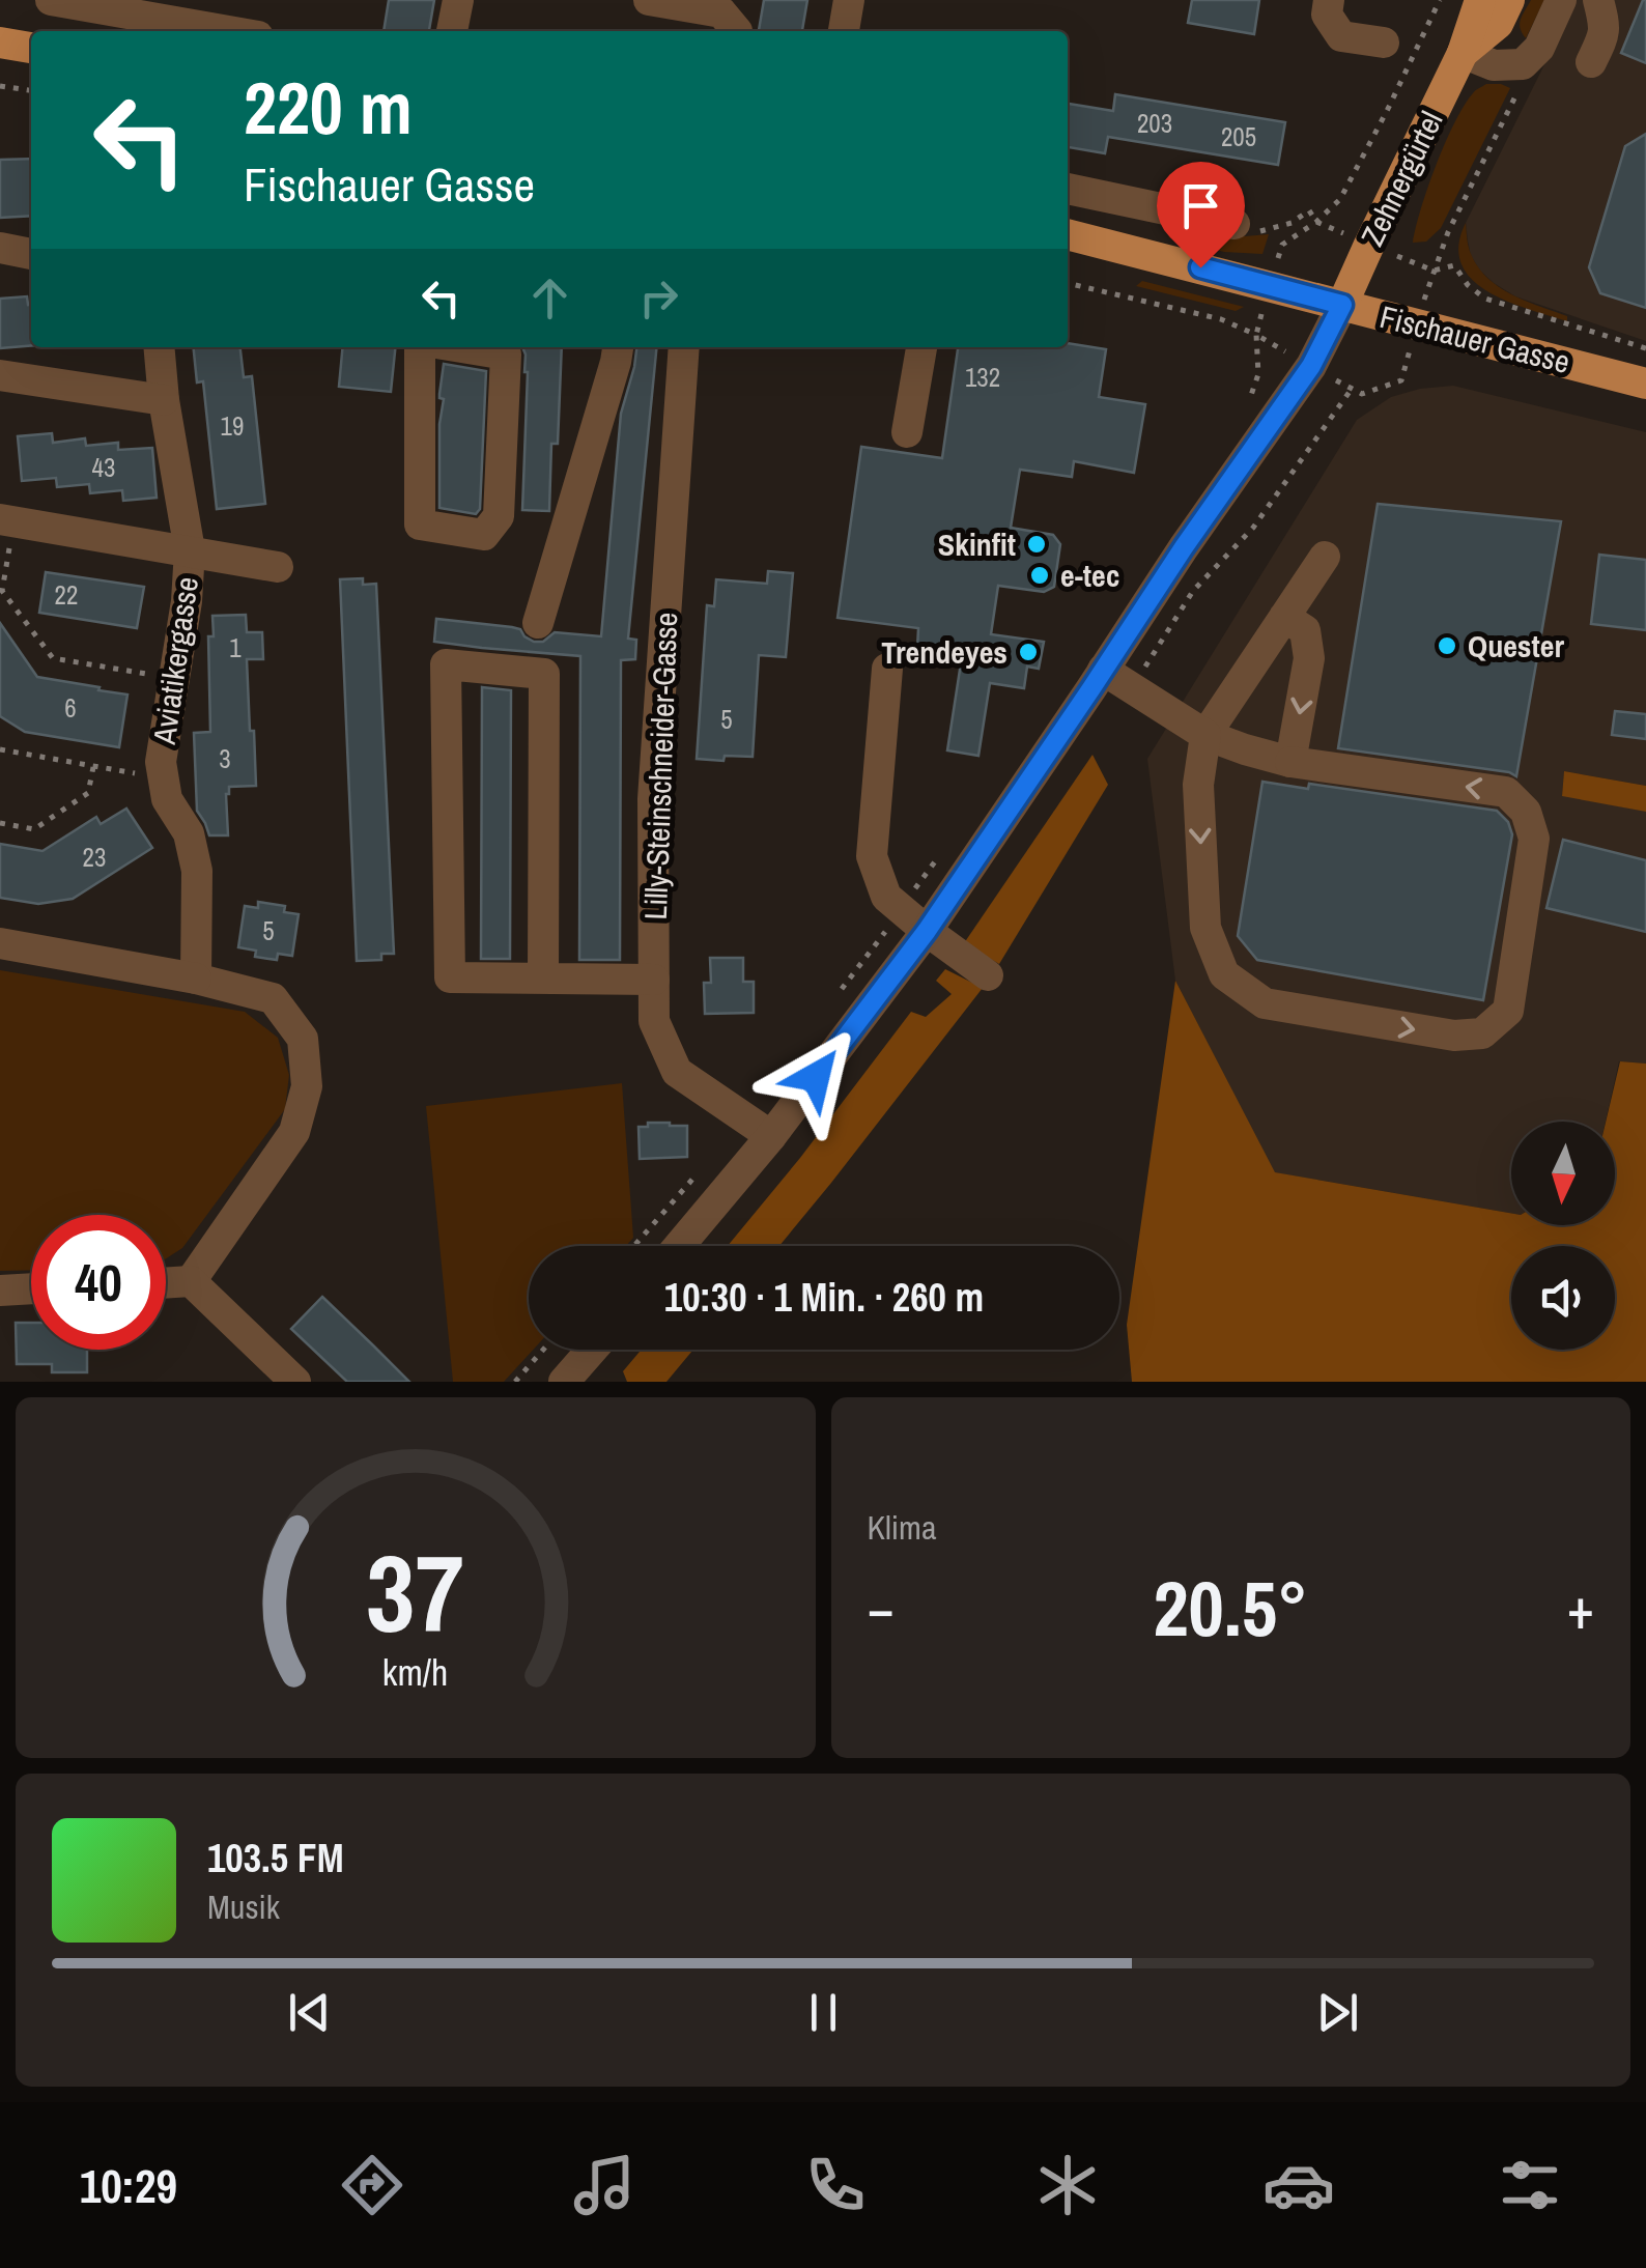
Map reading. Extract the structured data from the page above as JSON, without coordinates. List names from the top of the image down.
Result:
{
  "streets": {
    "main road": ["Zehnergürtel", "Fischauer Gasse"],
    "street": ["Aviatikergasse", "Lilly-Steinschneider-Gasse"]
  },
  "crossings": [
    ["Zehnergürtel", "Fischauer Gasse"]
  ],
  "places": [
    "Skinfit",
    "e-tec",
    "Quester",
    "Trendeyes"
  ],
  "house_numbers": [
    "203",
    "205",
    "132",
    "19",
    "43",
    "22",
    "1",
    "6",
    "5",
    "3",
    "23",
    "5"
  ],
  "north": "bottom",
  "page": {
    "turn": ["220 m", "Fischauer Gasse"],
    "limit": "40",
    "trip": "10:30 · 1 Min. · 260 m",
    "tile": "Klima",
    "heat": ["−", "20.5°", "+"],
    "song": ["103.5 FM", "Musik"],
    "tabs": "10:29",
    "gauge": ["37", "km/h"]
  }
}
